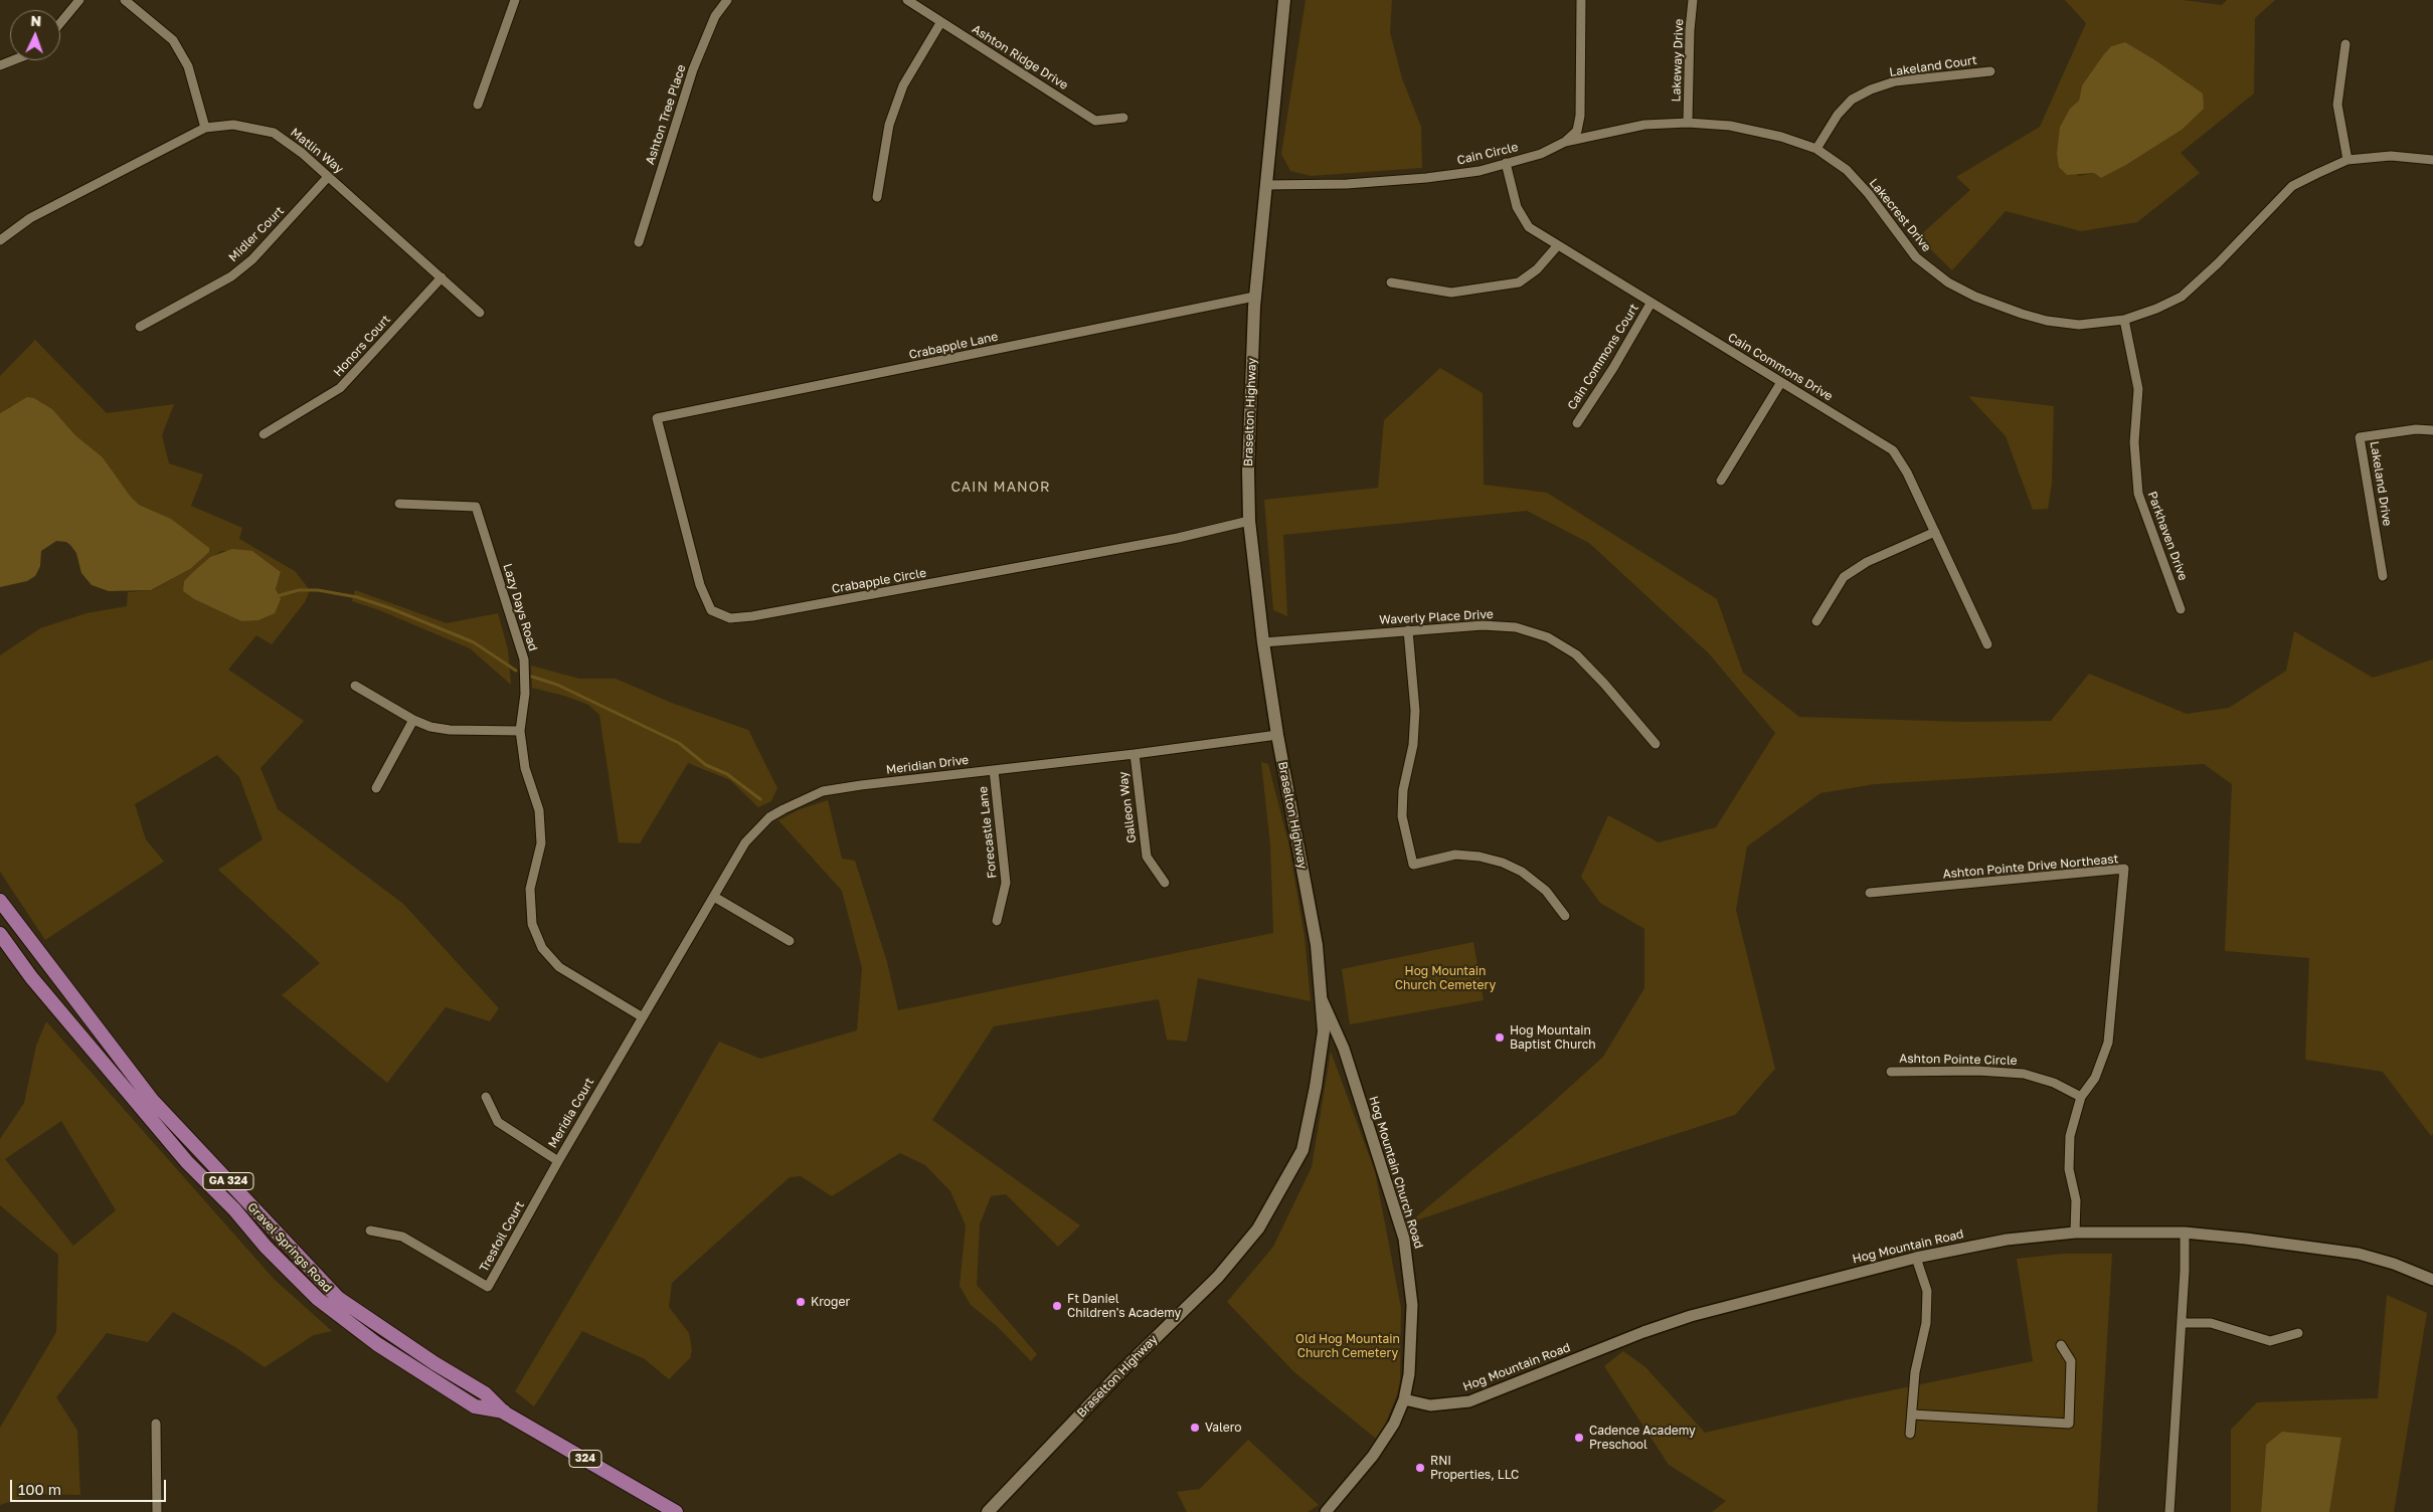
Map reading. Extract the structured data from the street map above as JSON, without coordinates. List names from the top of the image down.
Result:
{
  "streets": {
    "main road": [
      "Braselton Highway",
      "GA 324",
      "Gravel Springs Road",
      "324"
    ],
    "street": [
      "Ashton Ridge Drive",
      "Lakeway Drive",
      "Lakeland Court",
      "Ashton Tree Place",
      "Matlin Way",
      "Cain Circle",
      "Lakecrest Drive",
      "Midler Court",
      "Honors Court",
      "Crabapple Lane",
      "Cain Commons Court",
      "Cain Commons Drive",
      "Lakeland Drive",
      "Parkhaven Drive",
      "Crabapple Circle",
      "Lazy Days Road",
      "Waverly Place Drive",
      "Meridian Drive",
      "Galleon Way",
      "Forecastle Lane",
      "Ashton Pointe Drive Northeast",
      "Ashton Pointe Circle",
      "Meridia Court",
      "Hog Mountain Church Road",
      "Tresfoil Court",
      "Hog Mountain Road"
    ]
  },
  "crossings": [
    ["Lakeway Drive", "Lakecrest Drive"],
    ["Lakeland Court", "Lakecrest Drive"],
    ["Matlin Way", "Midler Court"],
    ["Matlin Way", "Honors Court"],
    ["Cain Circle", "Lakecrest Drive"],
    ["Cain Circle", "Cain Commons Drive"],
    ["Cain Circle", "Braselton Highway"],
    ["Lakecrest Drive", "Parkhaven Drive"],
    ["Crabapple Lane", "Braselton Highway"],
    ["Crabapple Lane", "Crabapple Circle"],
    ["Cain Commons Court", "Cain Commons Drive"],
    ["Braselton Highway", "Crabapple Circle"],
    ["Braselton Highway", "Waverly Place Drive"],
    ["Braselton Highway", "Meridian Drive"],
    ["Braselton Highway", "Hog Mountain Church Road"],
    ["Lazy Days Road", "Meridia Court"],
    ["Meridian Drive", "Galleon Way"],
    ["Meridian Drive", "Forecastle Lane"],
    ["Ashton Pointe Drive Northeast", "Ashton Pointe Circle"],
    ["Ashton Pointe Drive Northeast", "Hog Mountain Road"],
    ["Meridia Court", "Tresfoil Court"],
    ["Hog Mountain Church Road", "Hog Mountain Road"]
  ],
  "districts": ["CAIN MANOR"],
  "parks": ["Hog Mountain Church Cemetery", "Old Hog Mountain Church Cemetery"],
  "places": [
    "Hog Mountain Baptist Church",
    "Kroger",
    "Ft Daniel Children's Academy",
    "Valero",
    "Cadence Academy Preschool",
    "RNI Properties, LLC"
  ],
  "scale_bar": "100 m",
  "north": "top"
}
